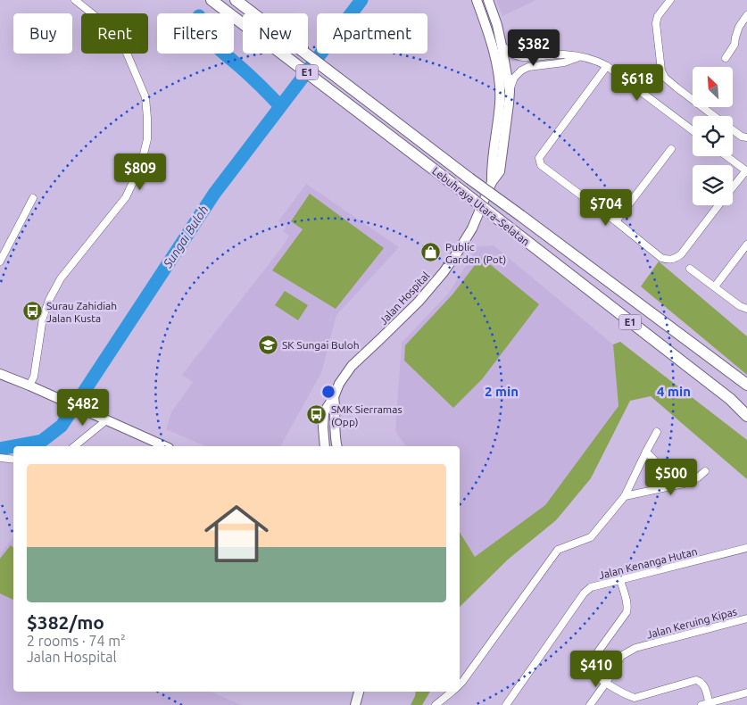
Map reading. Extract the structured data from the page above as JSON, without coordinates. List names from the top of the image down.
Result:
{
  "streets": {
    "highway": ["E1", "Lebuhraya Utara–Selatan"],
    "main road": ["Jalan Hospital"],
    "street": ["Jalan Kenanga Hutan", "Jalan Keruing Kipas"]
  },
  "water": ["Sungai Buloh"],
  "places": {
    "shop": ["Public Garden (Pot)"],
    "bus stop": ["Surau Zahidiah Jalan Kusta", "SMK Sierramas (Opp)"],
    "school or university": ["SK Sungai Buloh"]
  },
  "north": "top left",
  "page": {
    "chip": [
      "Buy",
      "Rent",
      "Filters",
      "New",
      "Apartment"
    ],
    "price": [
      "$382",
      "$618",
      "$809",
      "$704",
      "$482",
      "$500",
      "$410"
    ],
    "list": [
      {
        "name": "$382/mo",
        "note": "2 rooms · 74 m² · Jalan Hospital"
      }
    ]
  },
  "rings": ["2 min", "4 min"]
}
